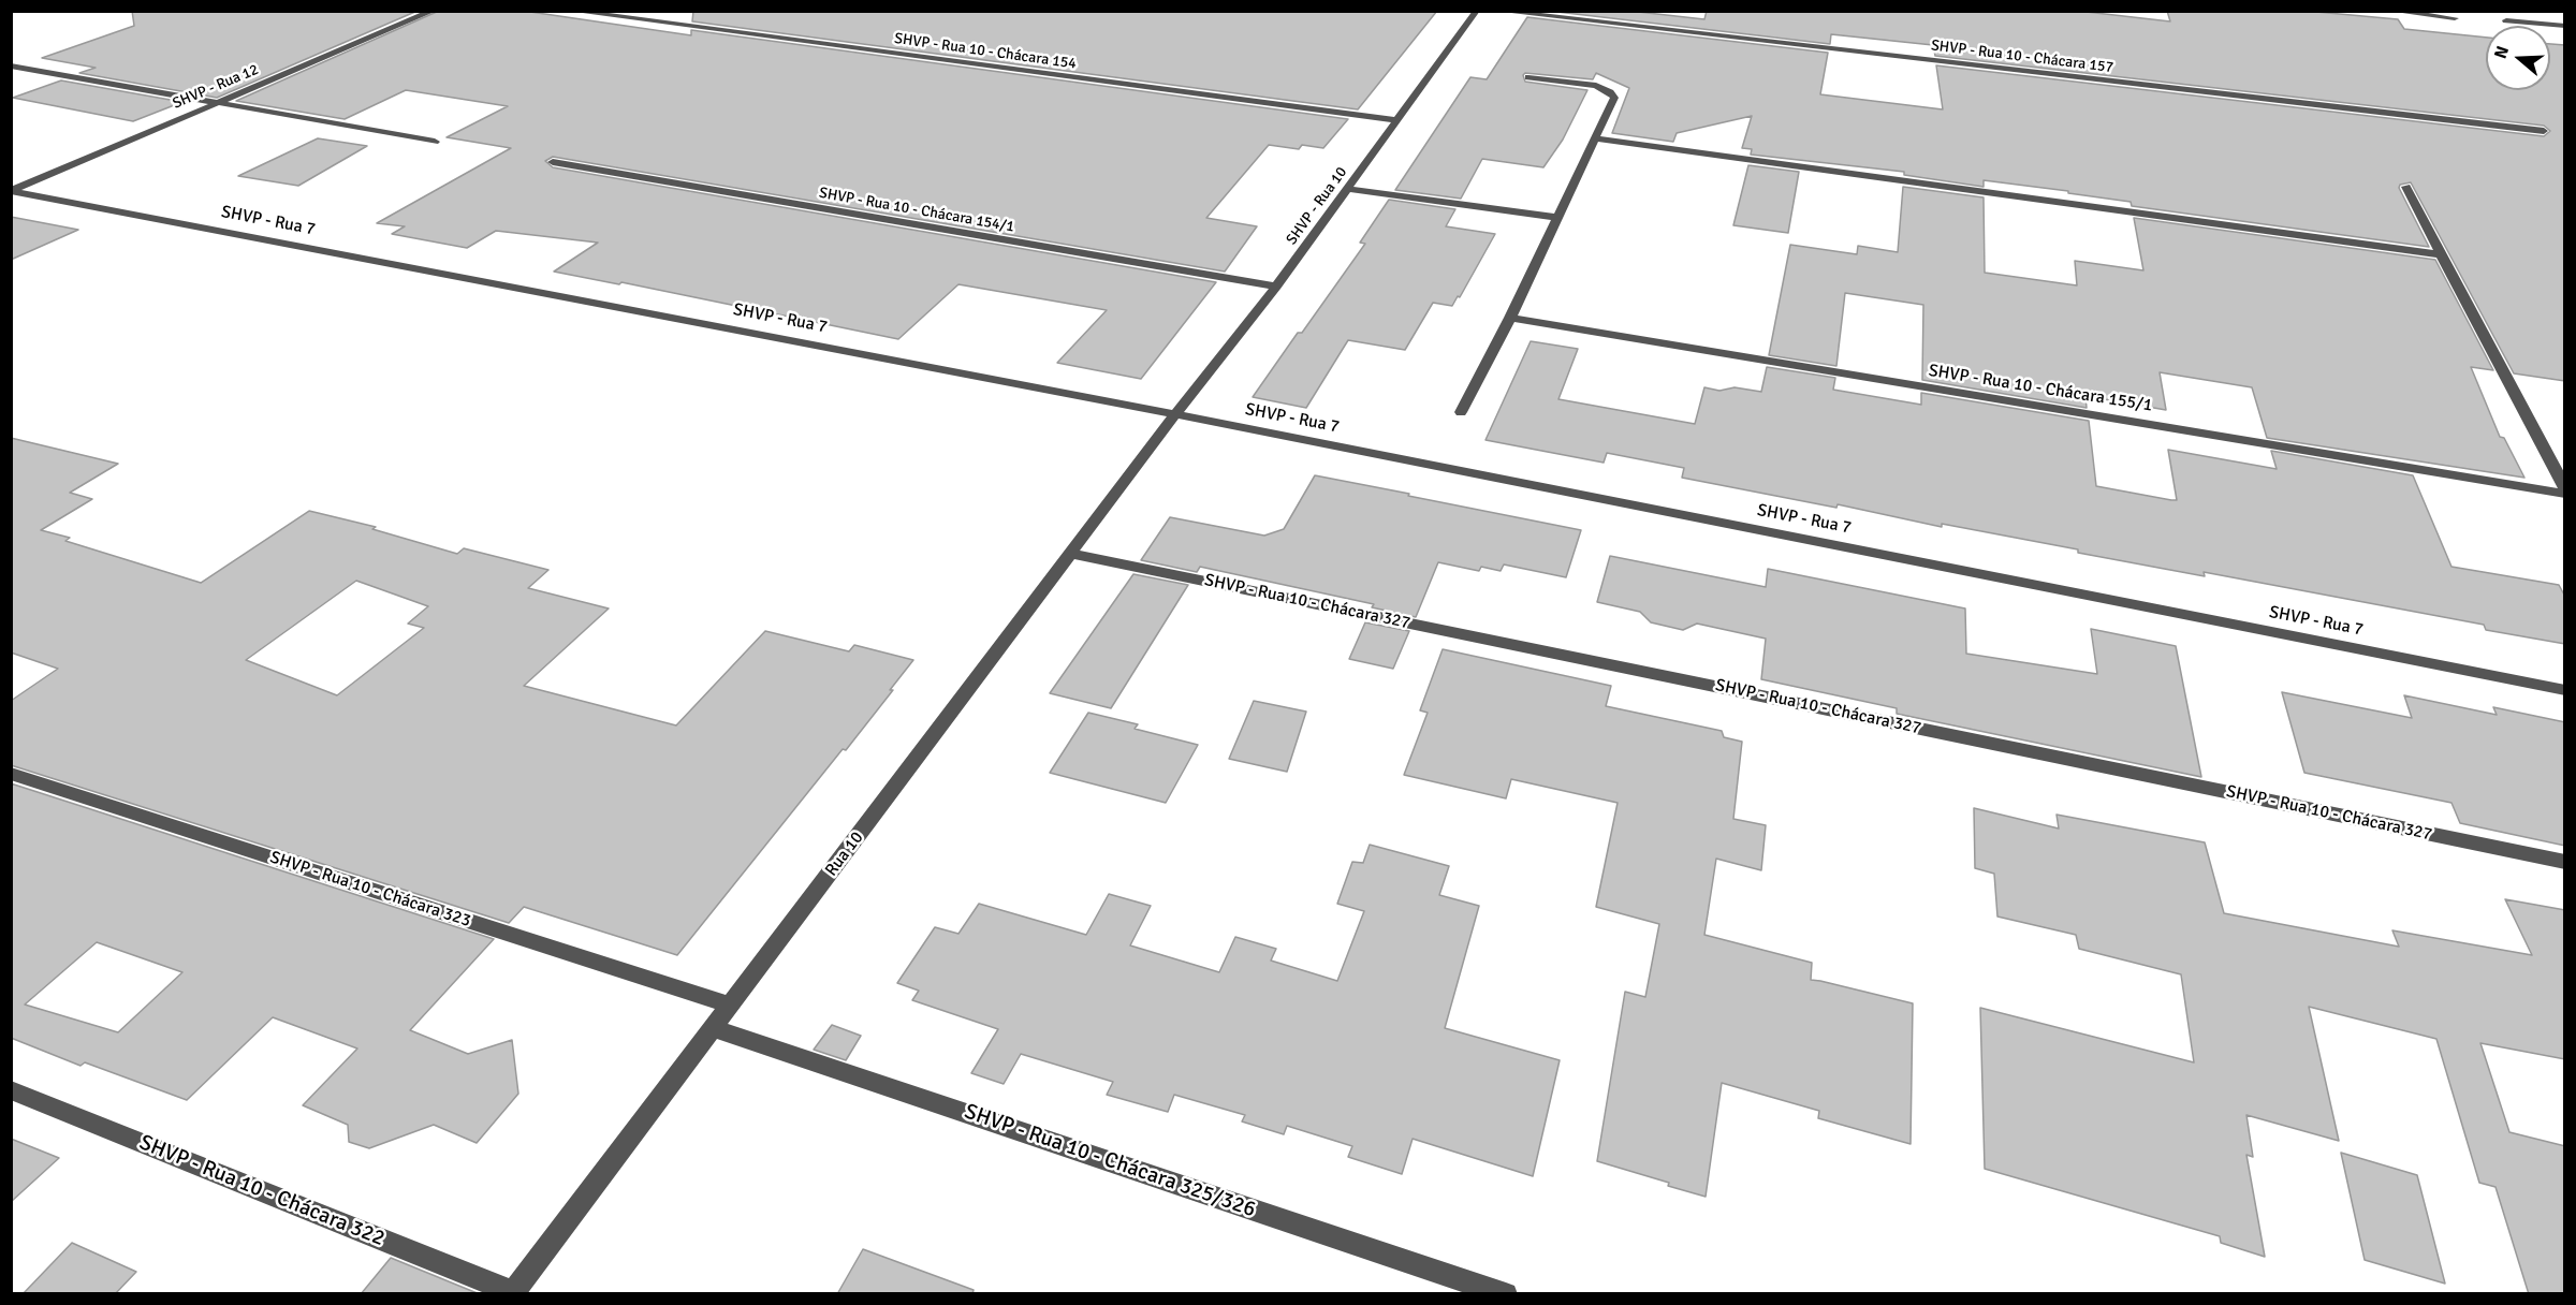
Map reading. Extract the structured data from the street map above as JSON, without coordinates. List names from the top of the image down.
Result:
{
  "streets": {
    "street": [
      "SHVP - Rua 10 - Chácara 154",
      "SHVP - Rua 10 - Chácara 157",
      "SHVP - Rua 12",
      "SHVP - Rua 10",
      "SHVP - Rua 10 - Chácara 154/1",
      "SHVP - Rua 7",
      "SHVP - Rua 10 - Chácara 155/1",
      "SHVP - Rua 10 - Chácara 327",
      "Rua 10",
      "SHVP - Rua 10 - Chácara 323",
      "SHVP - Rua 10 - Chácara 325/326",
      "SHVP - Rua 10 - Chácara 322"
    ]
  },
  "crossings": [
    ["SHVP - Rua 10 - Chácara 154", "SHVP - Rua 10"],
    ["SHVP - Rua 12", "SHVP - Rua 7"],
    ["SHVP - Rua 10", "SHVP - Rua 10 - Chácara 154/1"],
    ["SHVP - Rua 10", "SHVP - Rua 7"],
    ["SHVP - Rua 10", "Rua 10"],
    ["SHVP - Rua 7", "Rua 10"],
    ["SHVP - Rua 10 - Chácara 327", "Rua 10"],
    ["Rua 10", "SHVP - Rua 10 - Chácara 323"],
    ["Rua 10", "SHVP - Rua 10 - Chácara 325/326"],
    ["Rua 10", "SHVP - Rua 10 - Chácara 322"]
  ],
  "north": "left"
}
